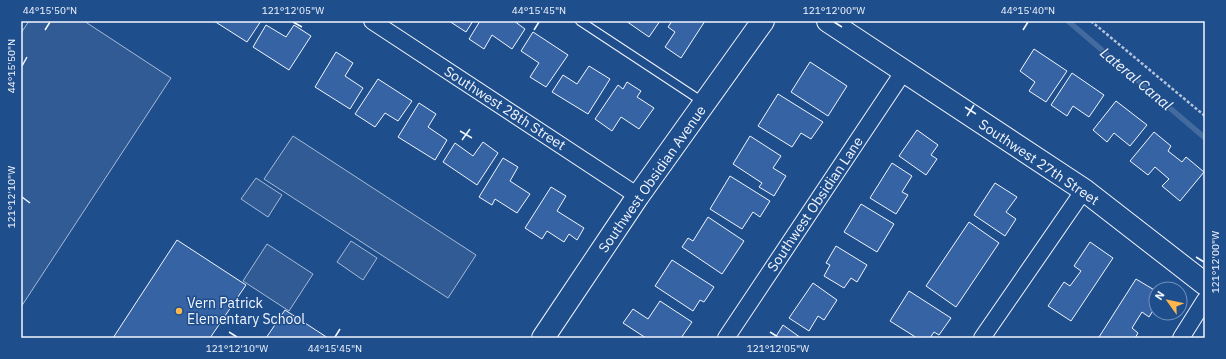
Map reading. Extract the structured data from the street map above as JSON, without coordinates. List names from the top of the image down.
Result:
{
  "streets": {
    "main road": ["Southwest 27th Street", "Southwest Obsidian Avenue"],
    "street": ["Southwest 28th Street", "Southwest Obsidian Lane"]
  },
  "crossings": [
    ["Southwest 28th Street", "Southwest Obsidian Avenue"],
    ["Southwest 27th Street", "Southwest Obsidian Lane"]
  ],
  "water": ["Lateral Canal"],
  "places": ["Vern Patrick Elementary School"],
  "north": "top left",
  "coordinates": [
    "44°15'50\"N",
    "121°12'05\"W",
    "44°15'45\"N",
    "121°12'00\"W",
    "44°15'40\"N",
    "121°12'10\"W"
  ]
}
